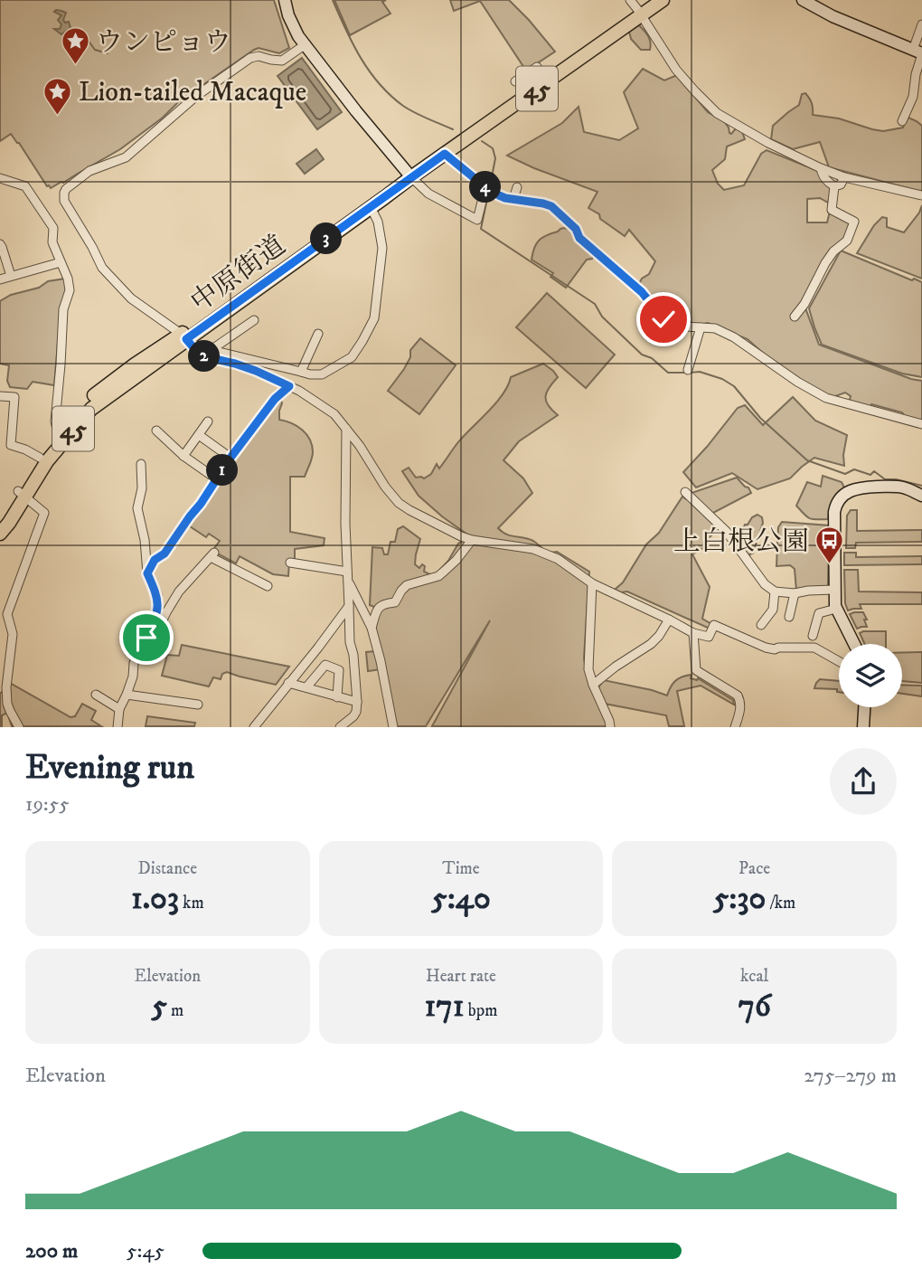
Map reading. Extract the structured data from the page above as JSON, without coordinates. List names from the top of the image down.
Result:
{
  "streets": {
    "main road": ["45", "中原街道"]
  },
  "places": {
    "place": ["ウンピョウ", "Lion-tailed Macaque"],
    "bus stop": ["上白根公園"]
  },
  "page": {
    "pins": [
      "4",
      "3",
      "2",
      "1"
    ],
    "heading": ["Evening run", "19:55"],
    "stats": [
      ["Distance", "1.03 km"],
      ["Time", "5:40"],
      ["Pace", "5:30 /km"],
      ["Elevation", "5 m"],
      ["Heart rate", "171 bpm"],
      ["kcal", "76"]
    ],
    "chart": ["Elevation", "275–279 m"],
    "list": [
      {
        "name": "200 m",
        "note": "5:45"
      }
    ]
  }
}
